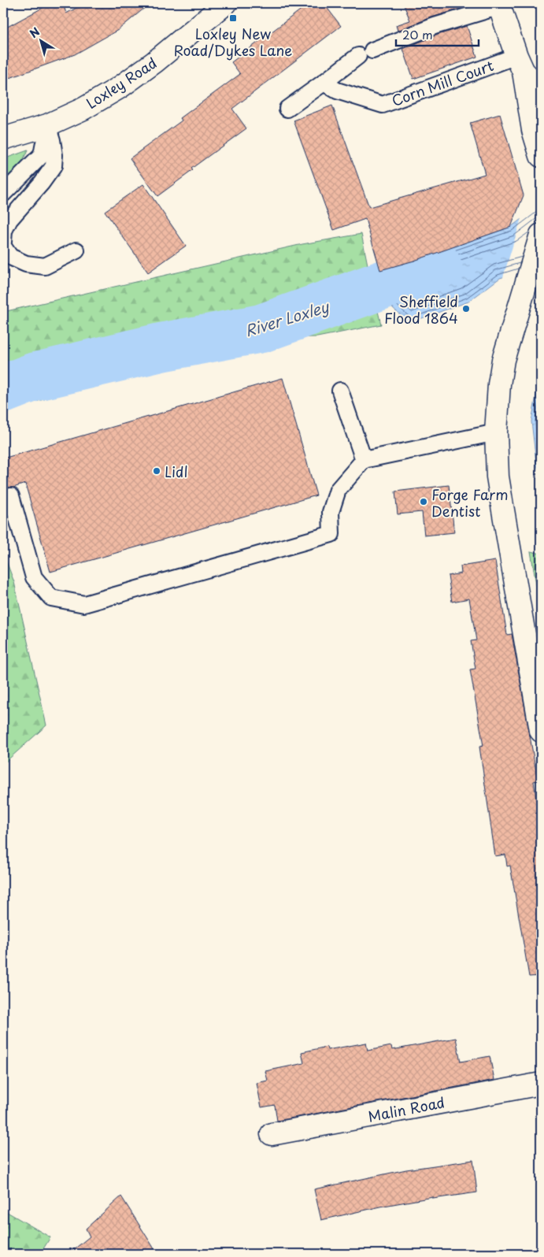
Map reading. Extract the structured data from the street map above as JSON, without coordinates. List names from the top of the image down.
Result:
{
  "streets": {
    "main road": ["Loxley Road", "Malin Road"],
    "lane": ["Corn Mill Court"]
  },
  "water": ["River Loxley"],
  "places": {
    "transit": ["Loxley New Road/Dykes Lane"],
    "other": ["Sheffield Flood 1864", "Lidl", "Forge Farm Dentist"]
  },
  "scale_bar": "20 m",
  "north": "top left"
}
